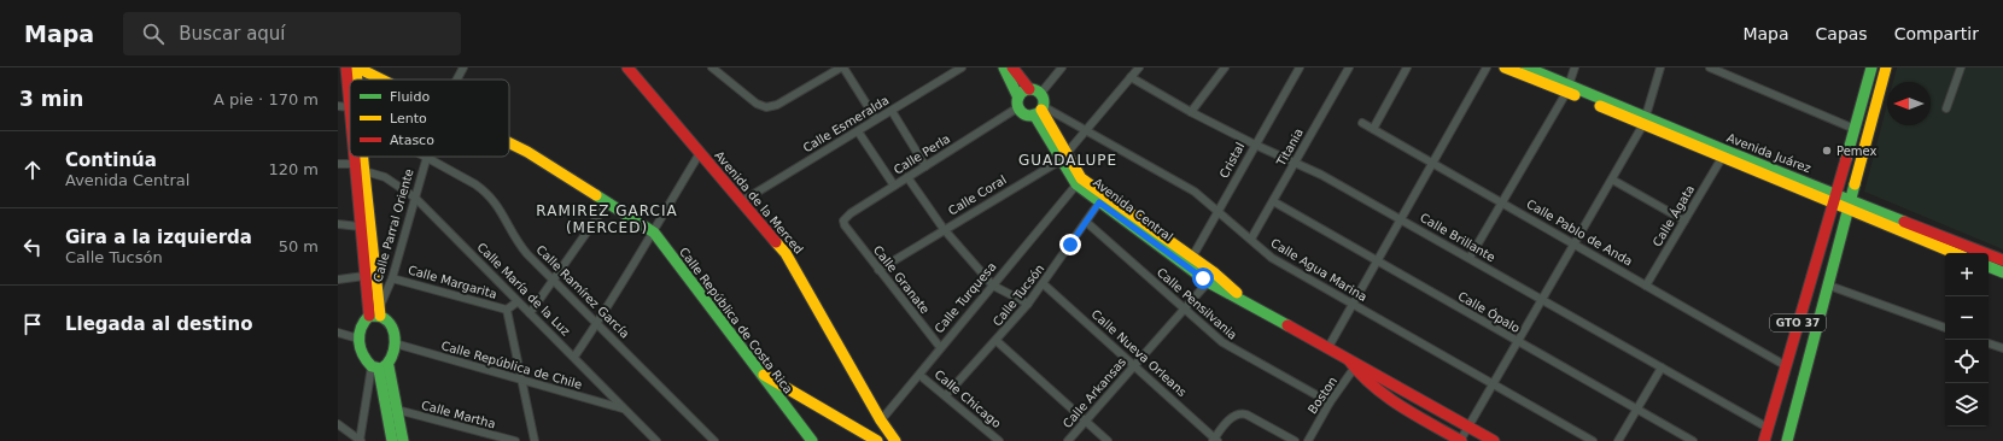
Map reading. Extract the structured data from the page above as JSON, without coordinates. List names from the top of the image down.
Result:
{
  "streets": {
    "main road": [
      "Avenida Juárez",
      "Avenida de la Merced",
      "Avenida Central",
      "Calle Turquesa",
      "Calle República de Costa Rica",
      "GTO 37"
    ],
    "street": [
      "Calle Esmeralda",
      "Titania",
      "Calle Perla",
      "Cristal",
      "Calle Coral",
      "Calle Ágata",
      "Calle Parral Oriente",
      "Calle Pablo de Anda",
      "Calle Brillante",
      "Calle Agua Marina",
      "Calle Granate",
      "Calle Margarita",
      "Calle María de la Luz",
      "Calle Ramírez García",
      "Calle Tucsón",
      "Calle Pensilvania",
      "Calle Ópalo",
      "Calle Nueva Orleans",
      "Calle República de Chile",
      "Calle Arkansas",
      "Boston",
      "Calle Chicago",
      "Calle Martha"
    ]
  },
  "crossings": [
    ["Calle Esmeralda", "Avenida de la Merced"],
    ["Titania", "Calle Brillante"],
    ["Titania", "Calle Agua Marina"],
    ["Titania", "Calle Ópalo"],
    ["Avenida Juárez", "Calle Ágata"],
    ["Avenida Juárez", "GTO 37"],
    ["Calle Perla", "Avenida Central"],
    ["Calle Perla", "Calle Agua Marina"],
    ["Calle Perla", "Calle Granate"],
    ["Cristal", "Avenida Central"],
    ["Cristal", "Calle Brillante"],
    ["Cristal", "Calle Agua Marina"],
    ["Calle Coral", "Avenida Central"],
    ["Calle Coral", "Calle Brillante"],
    ["Calle Coral", "Calle Agua Marina"],
    ["Calle Coral", "Calle Granate"],
    ["Avenida de la Merced", "Calle Turquesa"],
    ["Avenida Central", "Calle Agua Marina"],
    ["Avenida Central", "Calle Tucsón"],
    ["Avenida Central", "Calle Turquesa"],
    ["Avenida Central", "Calle Arkansas"],
    ["Avenida Central", "Boston"],
    ["Calle Ágata", "Calle Pablo de Anda"],
    ["Calle Parral Oriente", "Calle Margarita"],
    ["Calle Parral Oriente", "Calle María de la Luz"],
    ["Calle Parral Oriente", "Calle Ramírez García"],
    ["Calle Pablo de Anda", "GTO 37"],
    ["Calle Brillante", "GTO 37"],
    ["Calle Granate", "Calle Turquesa"],
    ["Calle María de la Luz", "Calle República de Chile"],
    ["Calle Tucsón", "Calle Pensilvania"],
    ["Calle Tucsón", "Calle Nueva Orleans"],
    ["Calle Tucsón", "Calle Chicago"],
    ["Calle Turquesa", "Calle Chicago"],
    ["Calle Pensilvania", "Calle Arkansas"],
    ["Calle Pensilvania", "Boston"],
    ["Calle Nueva Orleans", "Calle Arkansas"]
  ],
  "districts": ["GUADALUPE", "RAMIREZ GARCIA (MERCED)"],
  "places": ["Pemex"],
  "legend": ["Fluido", "Lento", "Atasco"],
  "north": "left",
  "page": {
    "header": "Mapa",
    "search": "Buscar aquí",
    "nav": ["Mapa", "Capas", "Compartir"],
    "heading": ["3 min", "A pie · 170 m"],
    "list": [
      ["Continúa", "Avenida Central", "120 m"],
      ["Gira a la izquierda", "Calle Tucsón", "50 m"],
      "Llegada al destino"
    ],
    "map_buttons": ["+", "−"]
  }
}
